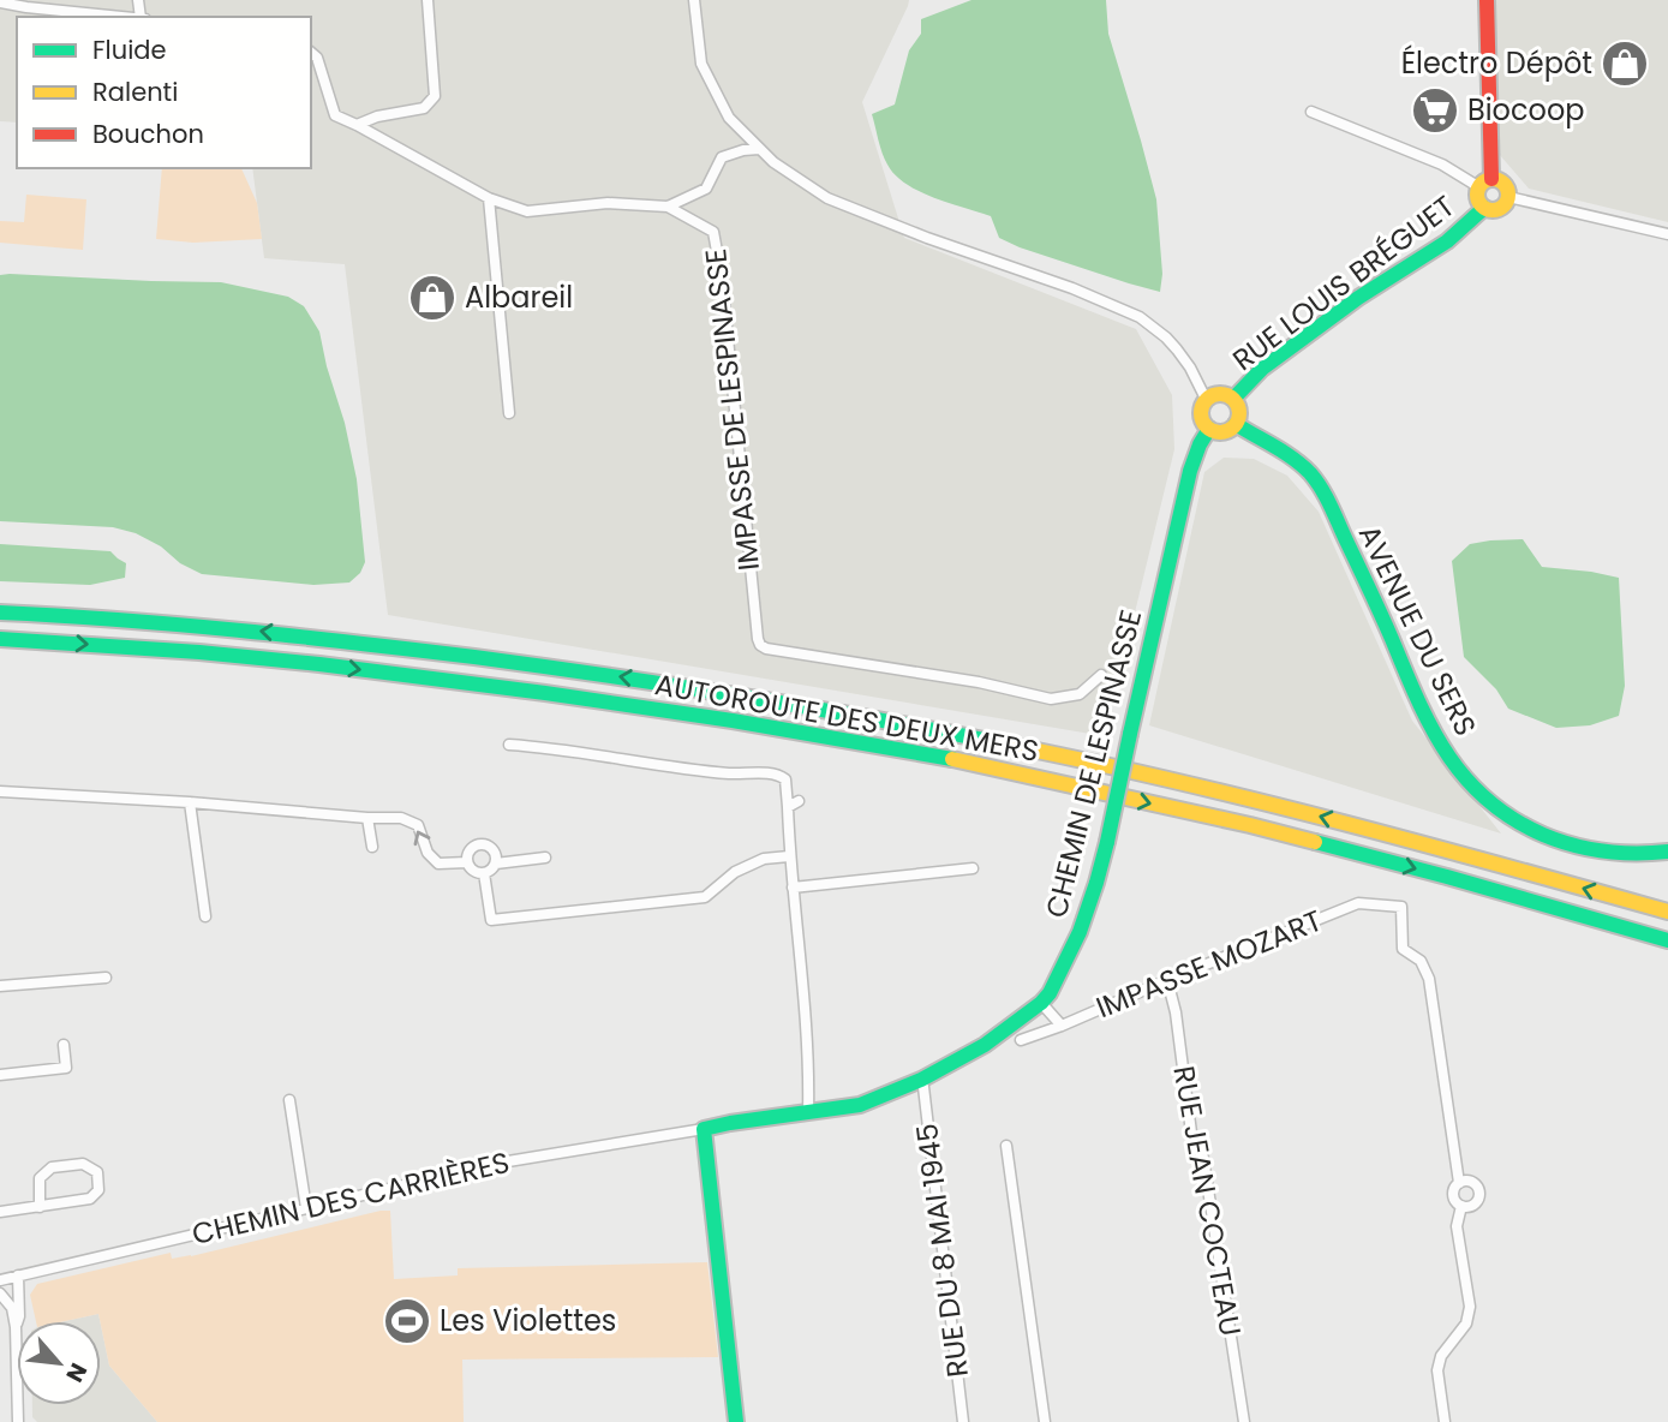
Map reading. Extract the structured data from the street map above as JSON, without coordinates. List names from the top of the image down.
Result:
{
  "streets": {
    "main road": [
      "RUE LOUIS BRÉGUET",
      "AVENUE DU SERS",
      "AUTOROUTE DES DEUX MERS",
      "CHEMIN DE LESPINASSE"
    ],
    "street": [
      "IMPASSE DE LESPINASSE",
      "IMPASSE MOZART",
      "CHEMIN DES CARRIÈRES",
      "RUE JEAN COCTEAU",
      "RUE DU 8 MAI 1945"
    ]
  },
  "crossings": [
    ["RUE LOUIS BRÉGUET", "AVENUE DU SERS"],
    ["RUE LOUIS BRÉGUET", "CHEMIN DE LESPINASSE"],
    ["AVENUE DU SERS", "CHEMIN DE LESPINASSE"],
    ["CHEMIN DE LESPINASSE", "CHEMIN DES CARRIÈRES"],
    ["CHEMIN DE LESPINASSE", "RUE DU 8 MAI 1945"],
    ["IMPASSE MOZART", "RUE JEAN COCTEAU"]
  ],
  "places": {
    "shop": ["Électro Dépôt", "Albareil"],
    "supermarket": ["Biocoop"],
    "sports": ["Les Violettes"]
  },
  "legend": ["Fluide", "Ralenti", "Bouchon"],
  "north": "bottom right"
}
